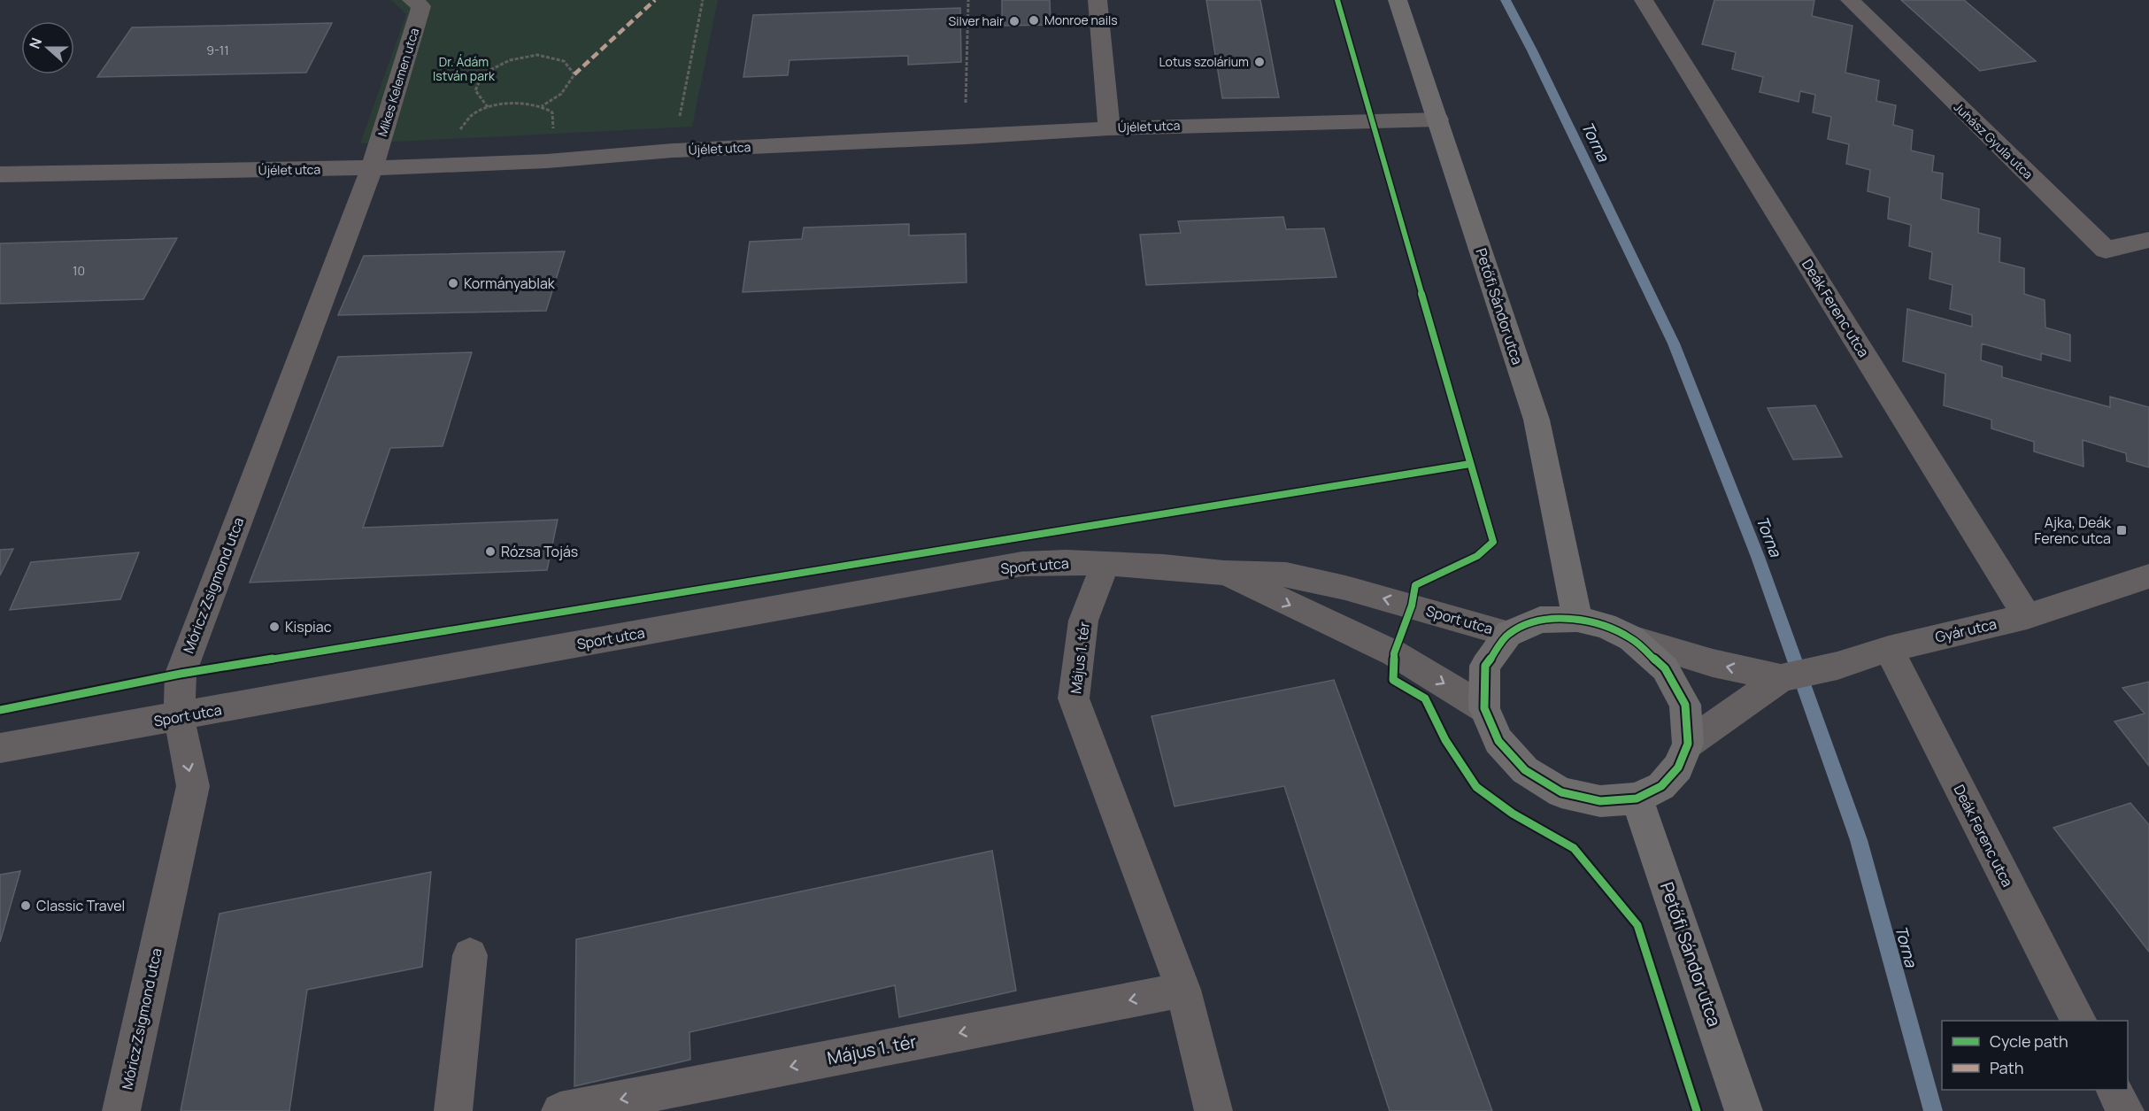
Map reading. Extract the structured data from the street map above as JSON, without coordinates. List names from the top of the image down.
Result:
{
  "streets": {
    "main road": ["Petőfi Sándor utca"],
    "street": [
      "Mikes Kelemen utca",
      "Újélet utca",
      "Juhász Gyula utca",
      "Deák Ferenc utca",
      "Sport utca",
      "Móricz Zsigmond utca",
      "Gyár utca",
      "Május 1. tér"
    ]
  },
  "crossings": [
    ["Mikes Kelemen utca", "Újélet utca"],
    ["Mikes Kelemen utca", "Móricz Zsigmond utca"],
    ["Újélet utca", "Petőfi Sándor utca"],
    ["Újélet utca", "Móricz Zsigmond utca"],
    ["Deák Ferenc utca", "Gyár utca"],
    ["Sport utca", "Móricz Zsigmond utca"],
    ["Sport utca", "Május 1. tér"]
  ],
  "one_way": ["Móricz Zsigmond utca", "Május 1. tér"],
  "water": ["Torna"],
  "parks": ["Dr. Ádám István park"],
  "places": {
    "other": [
      "Monroe nails",
      "Silver hair",
      "Lotus szolárium",
      "Kormányablak",
      "Rózsa Tojás",
      "Kispiac",
      "Classic Travel"
    ],
    "transit": ["Ajka, Deák Ferenc utca"]
  },
  "house_numbers": ["9-11", "10"],
  "legend": ["Cycle path", "Path"],
  "north": "left"
}
